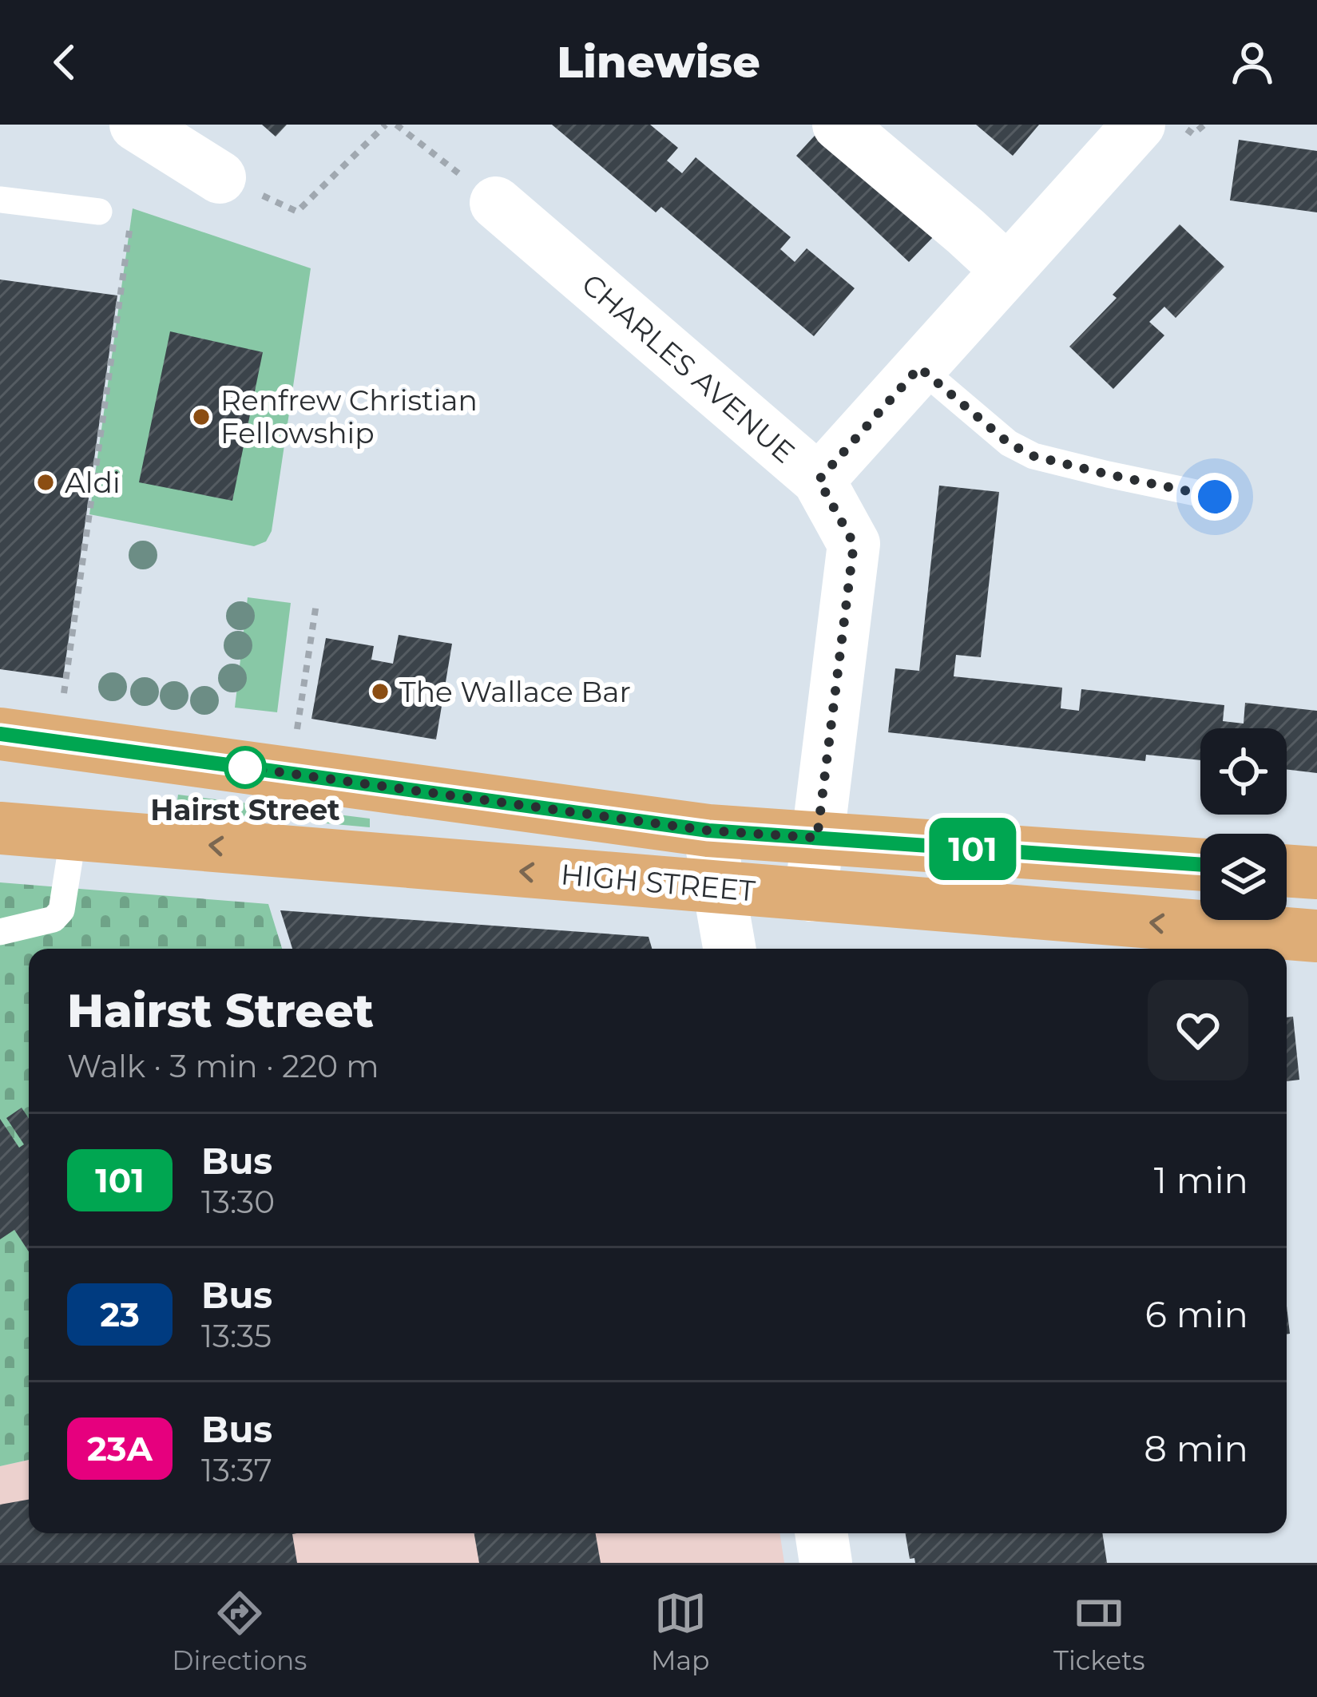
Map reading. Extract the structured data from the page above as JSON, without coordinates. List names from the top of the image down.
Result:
{
  "streets": {
    "main road": ["HIGH STREET"],
    "street": ["CHARLES AVENUE"]
  },
  "crossings": [
    ["CHARLES AVENUE", "HIGH STREET"]
  ],
  "places": [
    "Renfrew Christian Fellowship",
    "Aldi",
    "The Wallace Bar",
    "Hairst Street"
  ],
  "lines": ["bus line 101"],
  "page": {
    "header": "Linewise",
    "on_map": "101",
    "heading": ["Hairst Street", "Walk · 3 min · 220 m"],
    "list": [
      {
        "mark": "101",
        "name": "Bus",
        "note": "13:30",
        "value": "1 min"
      },
      {
        "mark": "23",
        "name": "Bus",
        "note": "13:35",
        "value": "6 min"
      },
      {
        "mark": "23A",
        "name": "Bus",
        "note": "13:37",
        "value": "8 min"
      }
    ],
    "tabs": ["Directions", "Map", "Tickets"]
  }
}
